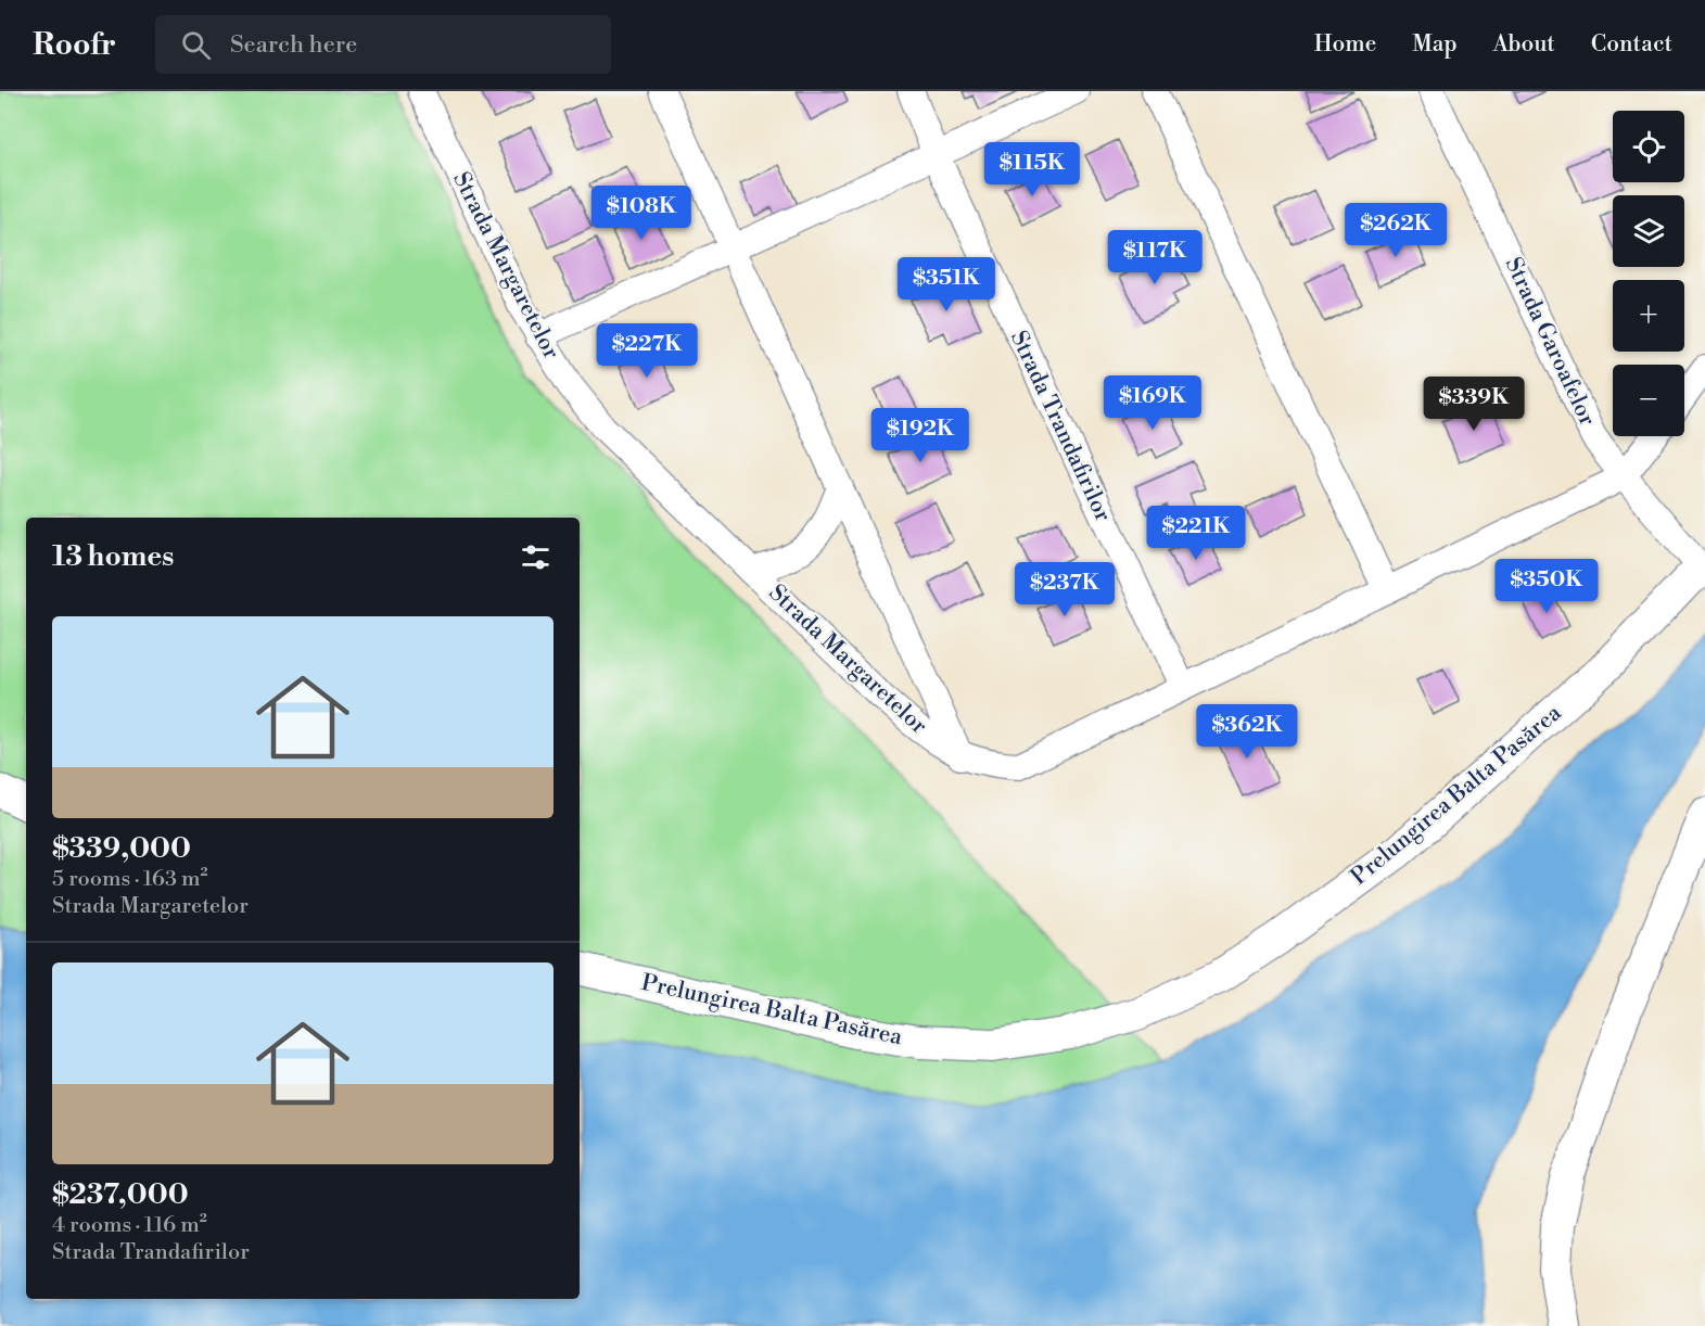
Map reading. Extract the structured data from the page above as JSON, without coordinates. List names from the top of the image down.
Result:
{
  "streets": {
    "street": [
      "Strada Margaretelor",
      "Strada Garoafelor",
      "Strada Trandafirilor",
      "Prelungirea Balta Pasărea"
    ]
  },
  "crossings": [
    ["Strada Margaretelor", "Strada Garoafelor"],
    ["Strada Margaretelor", "Strada Trandafirilor"],
    ["Strada Garoafelor", "Prelungirea Balta Pasărea"]
  ],
  "page": {
    "header": "Roofr",
    "search": "Search here",
    "nav": [
      "Home",
      "Map",
      "About",
      "Contact"
    ],
    "map_buttons": ["+", "−"],
    "price": [
      "$115K",
      "$108K",
      "$262K",
      "$117K",
      "$351K",
      "$227K",
      "$169K",
      "$339K",
      "$192K",
      "$221K",
      "$350K",
      "$237K",
      "$362K"
    ],
    "heading": "13 homes",
    "list": [
      {
        "name": "$339,000",
        "note": "5 rooms · 163 m² · Strada Margaretelor"
      },
      {
        "name": "$237,000",
        "note": "4 rooms · 116 m² · Strada Trandafirilor"
      }
    ]
  }
}
